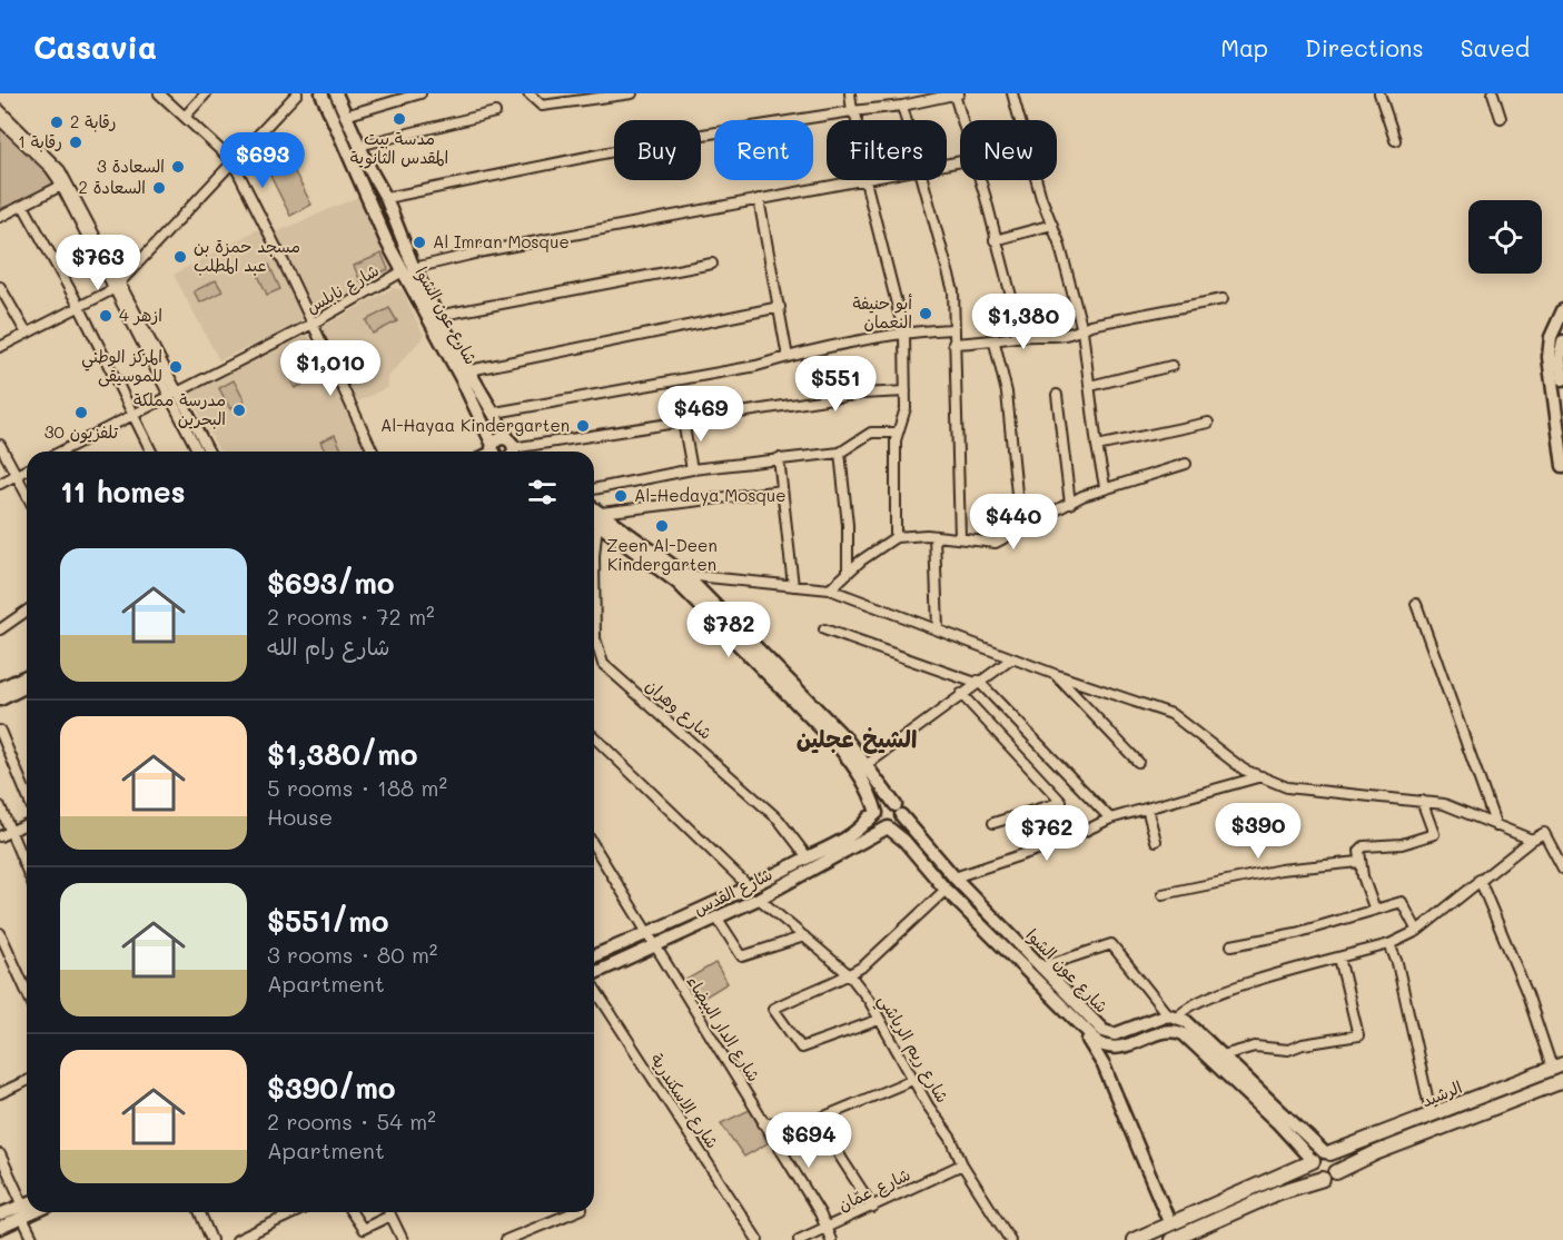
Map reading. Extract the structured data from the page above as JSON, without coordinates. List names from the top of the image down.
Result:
{
  "streets": {
    "main road": ["شارع عون الشوا", "شارع القدس", "الرشيد"],
    "street": [
      "شارع نابلس",
      "شارع وهران",
      "شارع الدار البيضاء",
      "شارع ريم الرياشي",
      "شارع الاسكندرية",
      "شارع عمّان"
    ]
  },
  "crossings": [
    ["شارع نابلس", "شارع عون الشوا"],
    ["شارع عون الشوا", "شارع القدس"],
    ["شارع عون الشوا", "الرشيد"],
    ["شارع وهران", "شارع القدس"],
    ["شارع القدس", "شارع الدار البيضاء"],
    ["شارع القدس", "شارع ريم الرياشي"],
    ["شارع الدار البيضاء", "شارع عمّان"],
    ["شارع ريم الرياشي", "شارع عمّان"]
  ],
  "districts": ["الشيخ عجلين"],
  "places": [
    "مدسة بيت المقدس الثانوية",
    "رقابة 2",
    "رقابة 1",
    "السعادة 3",
    "السعادة 2",
    "Al Imran Mosque",
    "مسجد حمزة بن عبد المطلب",
    "أبو حنيفة النعمان",
    "ازهر 4",
    "المركز الوطني للموسيقى",
    "مدرسة مملكة البحرين",
    "تلفزيون 30",
    "Al-Hayaa Kindergarten",
    "Al-Hedaya Mosque",
    "Zeen Al-Deen Kindergarten"
  ],
  "page": {
    "header": "Casavia",
    "nav": ["Map", "Directions", "Saved"],
    "chip": [
      "Buy",
      "Rent",
      "Filters",
      "New"
    ],
    "price": [
      "$693",
      "$763",
      "$1,380",
      "$1,010",
      "$551",
      "$469",
      "$440",
      "$782",
      "$390",
      "$762",
      "$694"
    ],
    "heading": "11 homes",
    "list": [
      {
        "name": "$693/mo",
        "note": "2 rooms · 72 m² · شارع رام الله"
      },
      {
        "name": "$1,380/mo",
        "note": "5 rooms · 188 m² · House"
      },
      {
        "name": "$551/mo",
        "note": "3 rooms · 80 m² · Apartment"
      },
      {
        "name": "$390/mo",
        "note": "2 rooms · 54 m² · Apartment"
      }
    ]
  }
}
